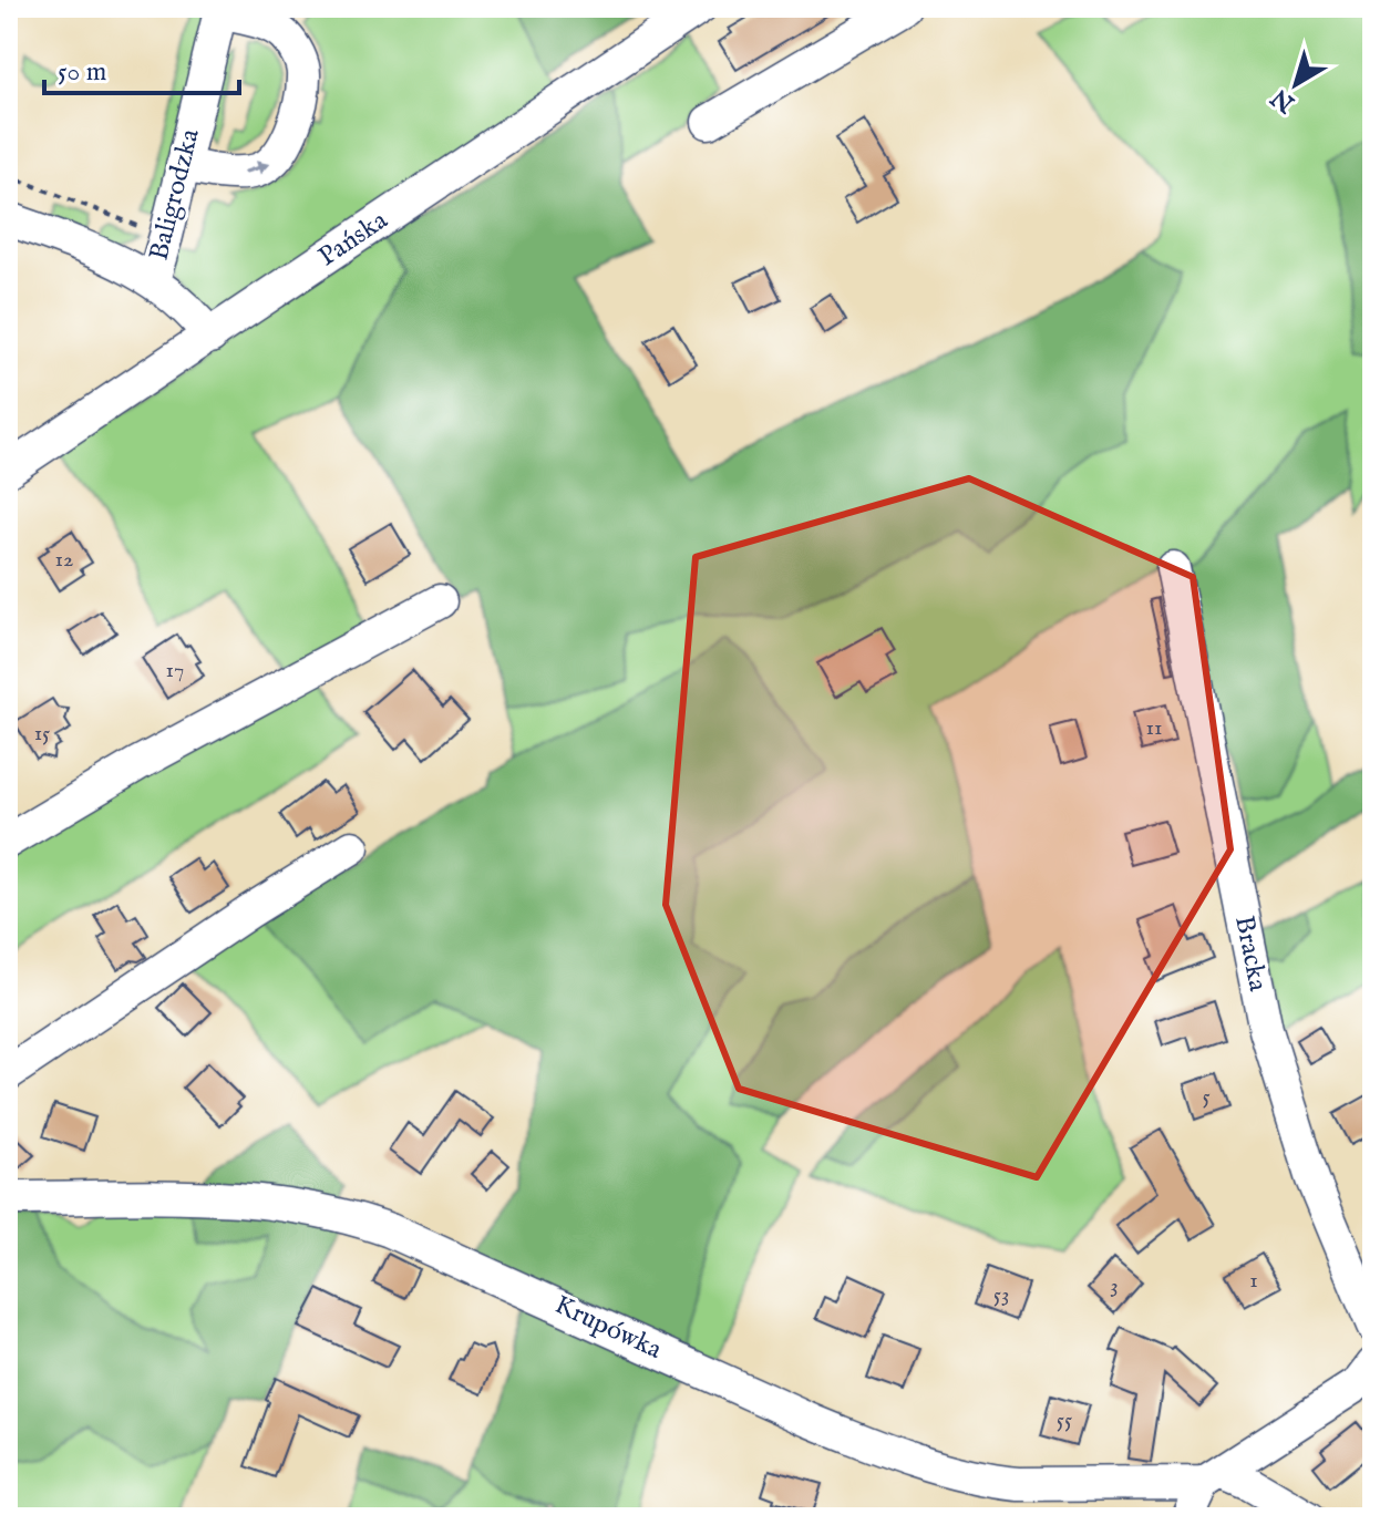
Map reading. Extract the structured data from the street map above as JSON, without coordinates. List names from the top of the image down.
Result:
{
  "streets": {
    "street": [
      "Baligrodzka",
      "Pańska",
      "Bracka",
      "Krupówka"
    ]
  },
  "house_numbers": [
    "12",
    "17",
    "11",
    "15",
    "5",
    "1",
    "3",
    "53",
    "55"
  ],
  "scale_bar": "50 m",
  "north": "bottom left"
}
